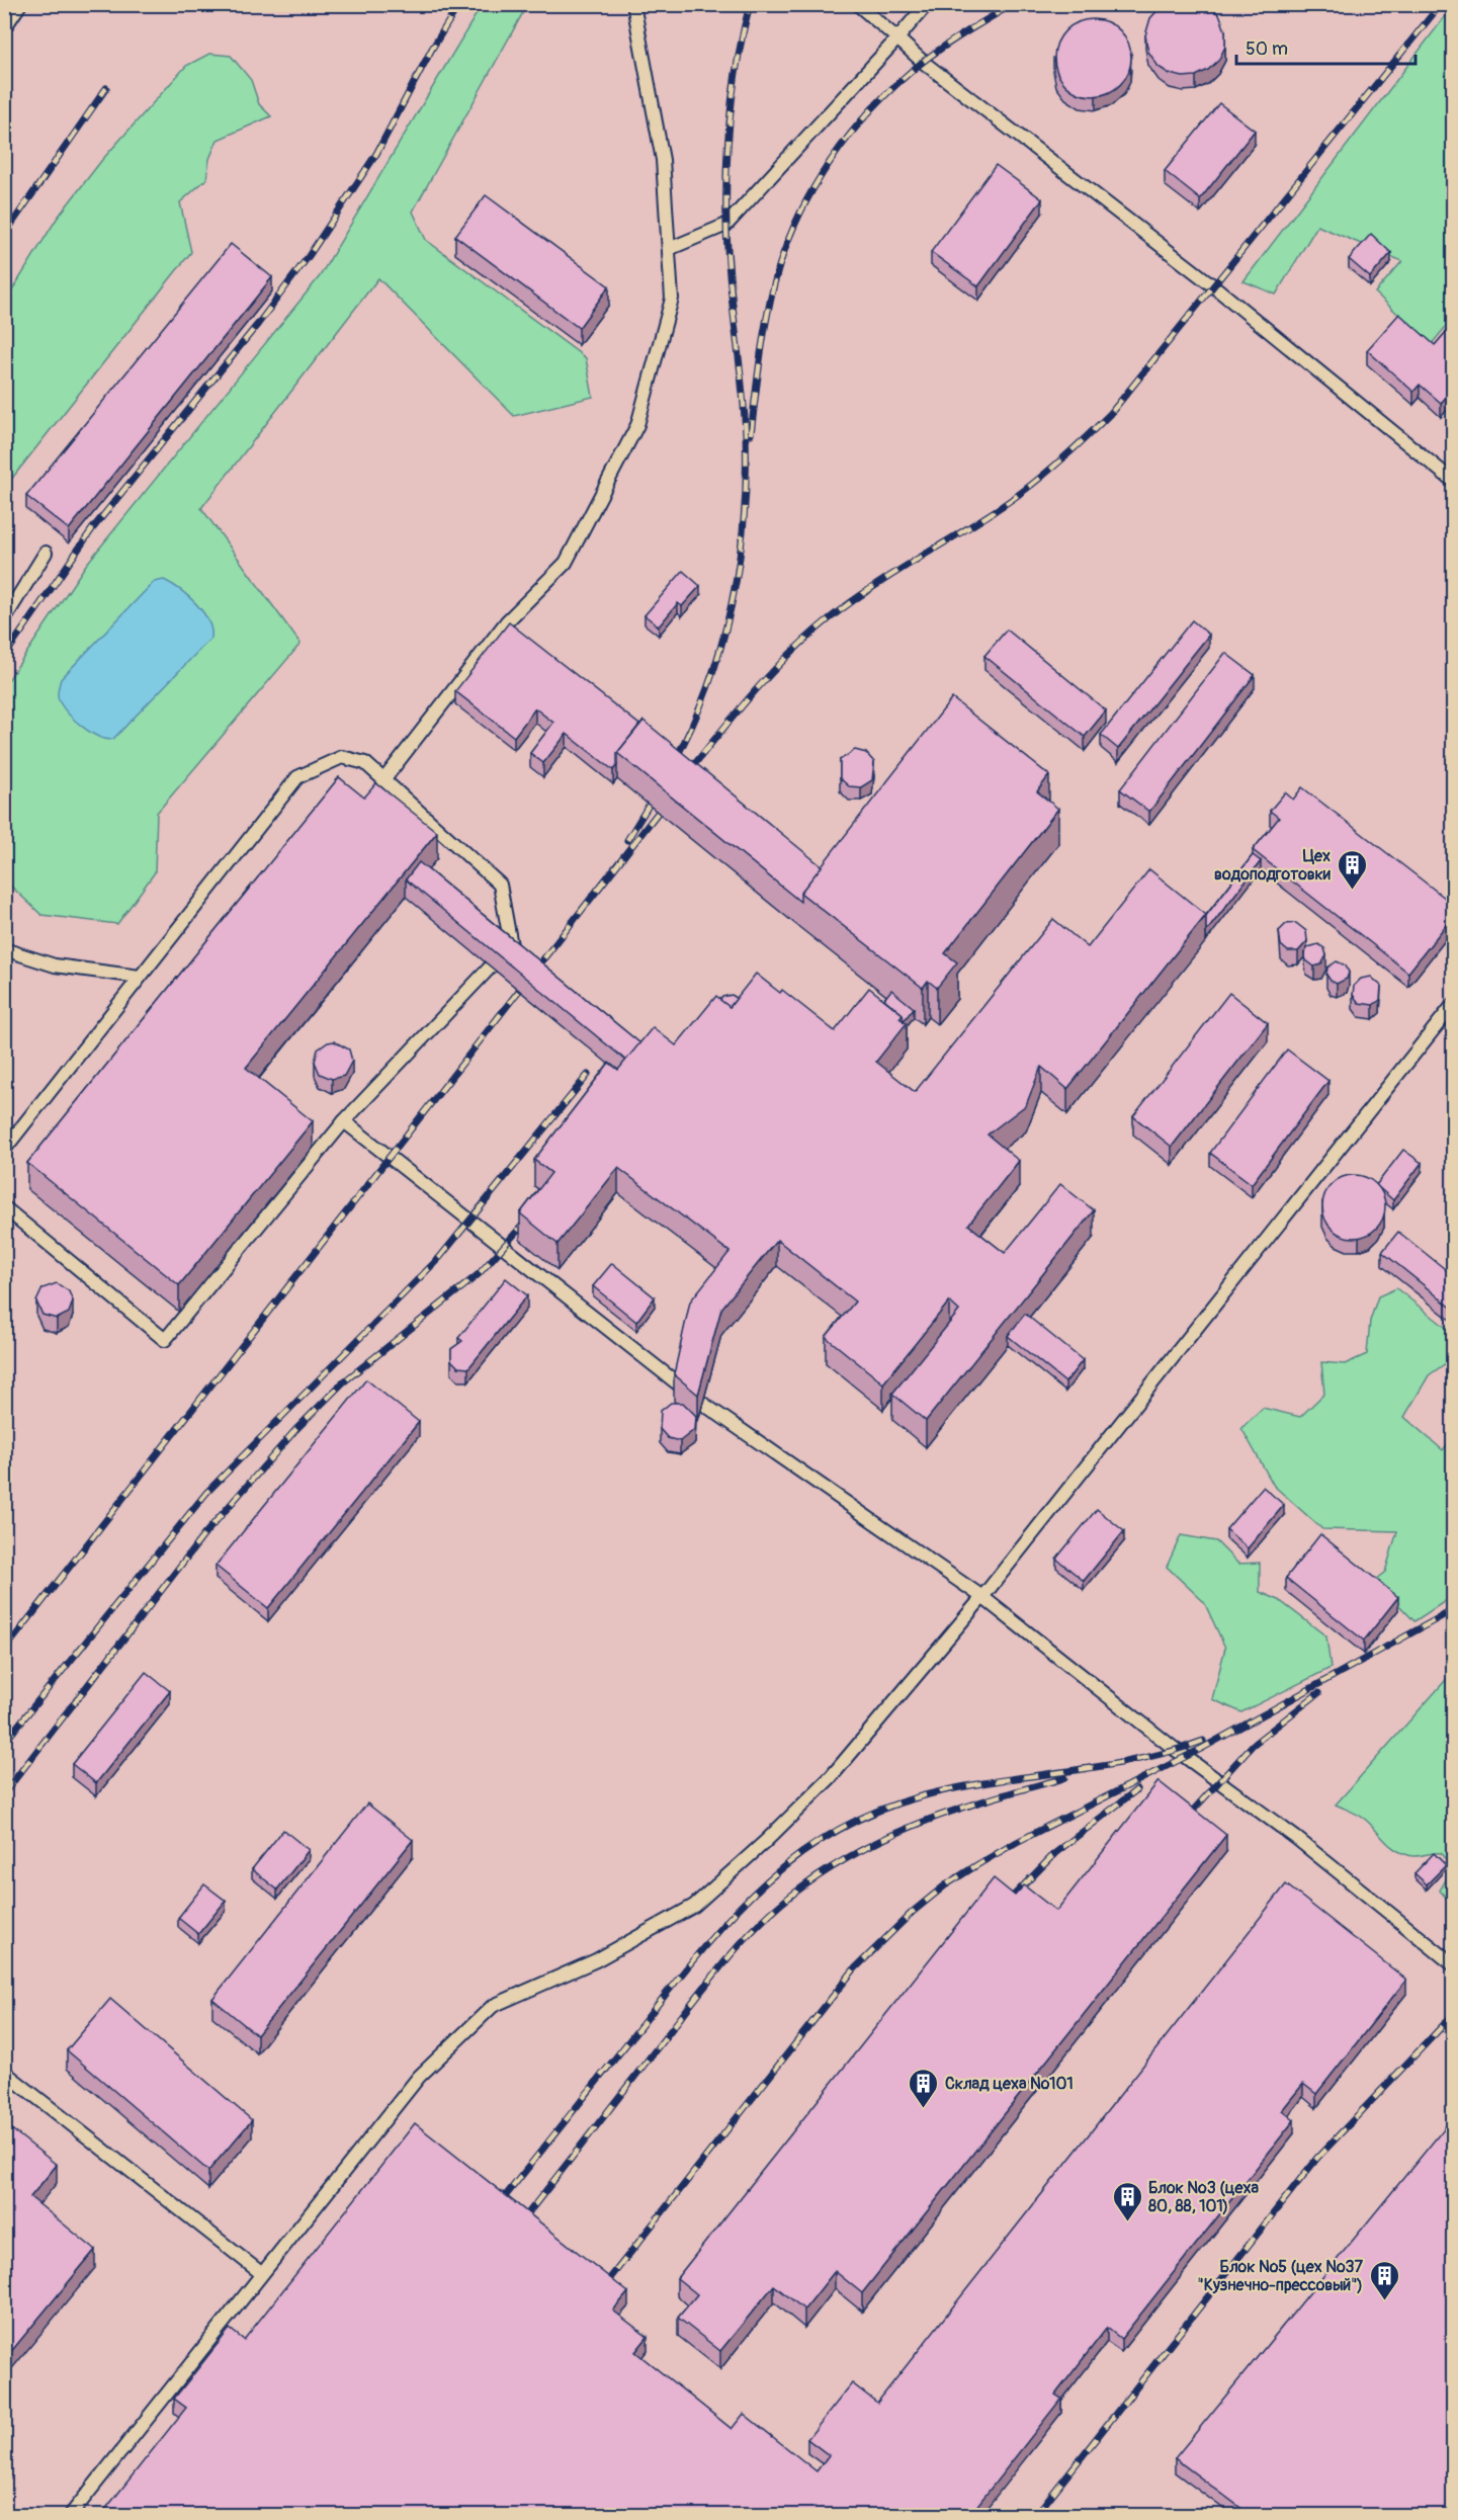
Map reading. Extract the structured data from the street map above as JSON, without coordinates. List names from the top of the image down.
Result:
{
  "places": {
    "building": [
      "Цех водоподготовки",
      "Склад цеха №101",
      "Блок №3 (цеха 80, 88, 101)",
      "Блок №5 (цех №37 \"Кузнечно-прессовый\")"
    ]
  },
  "scale_bar": "50 m"
}
